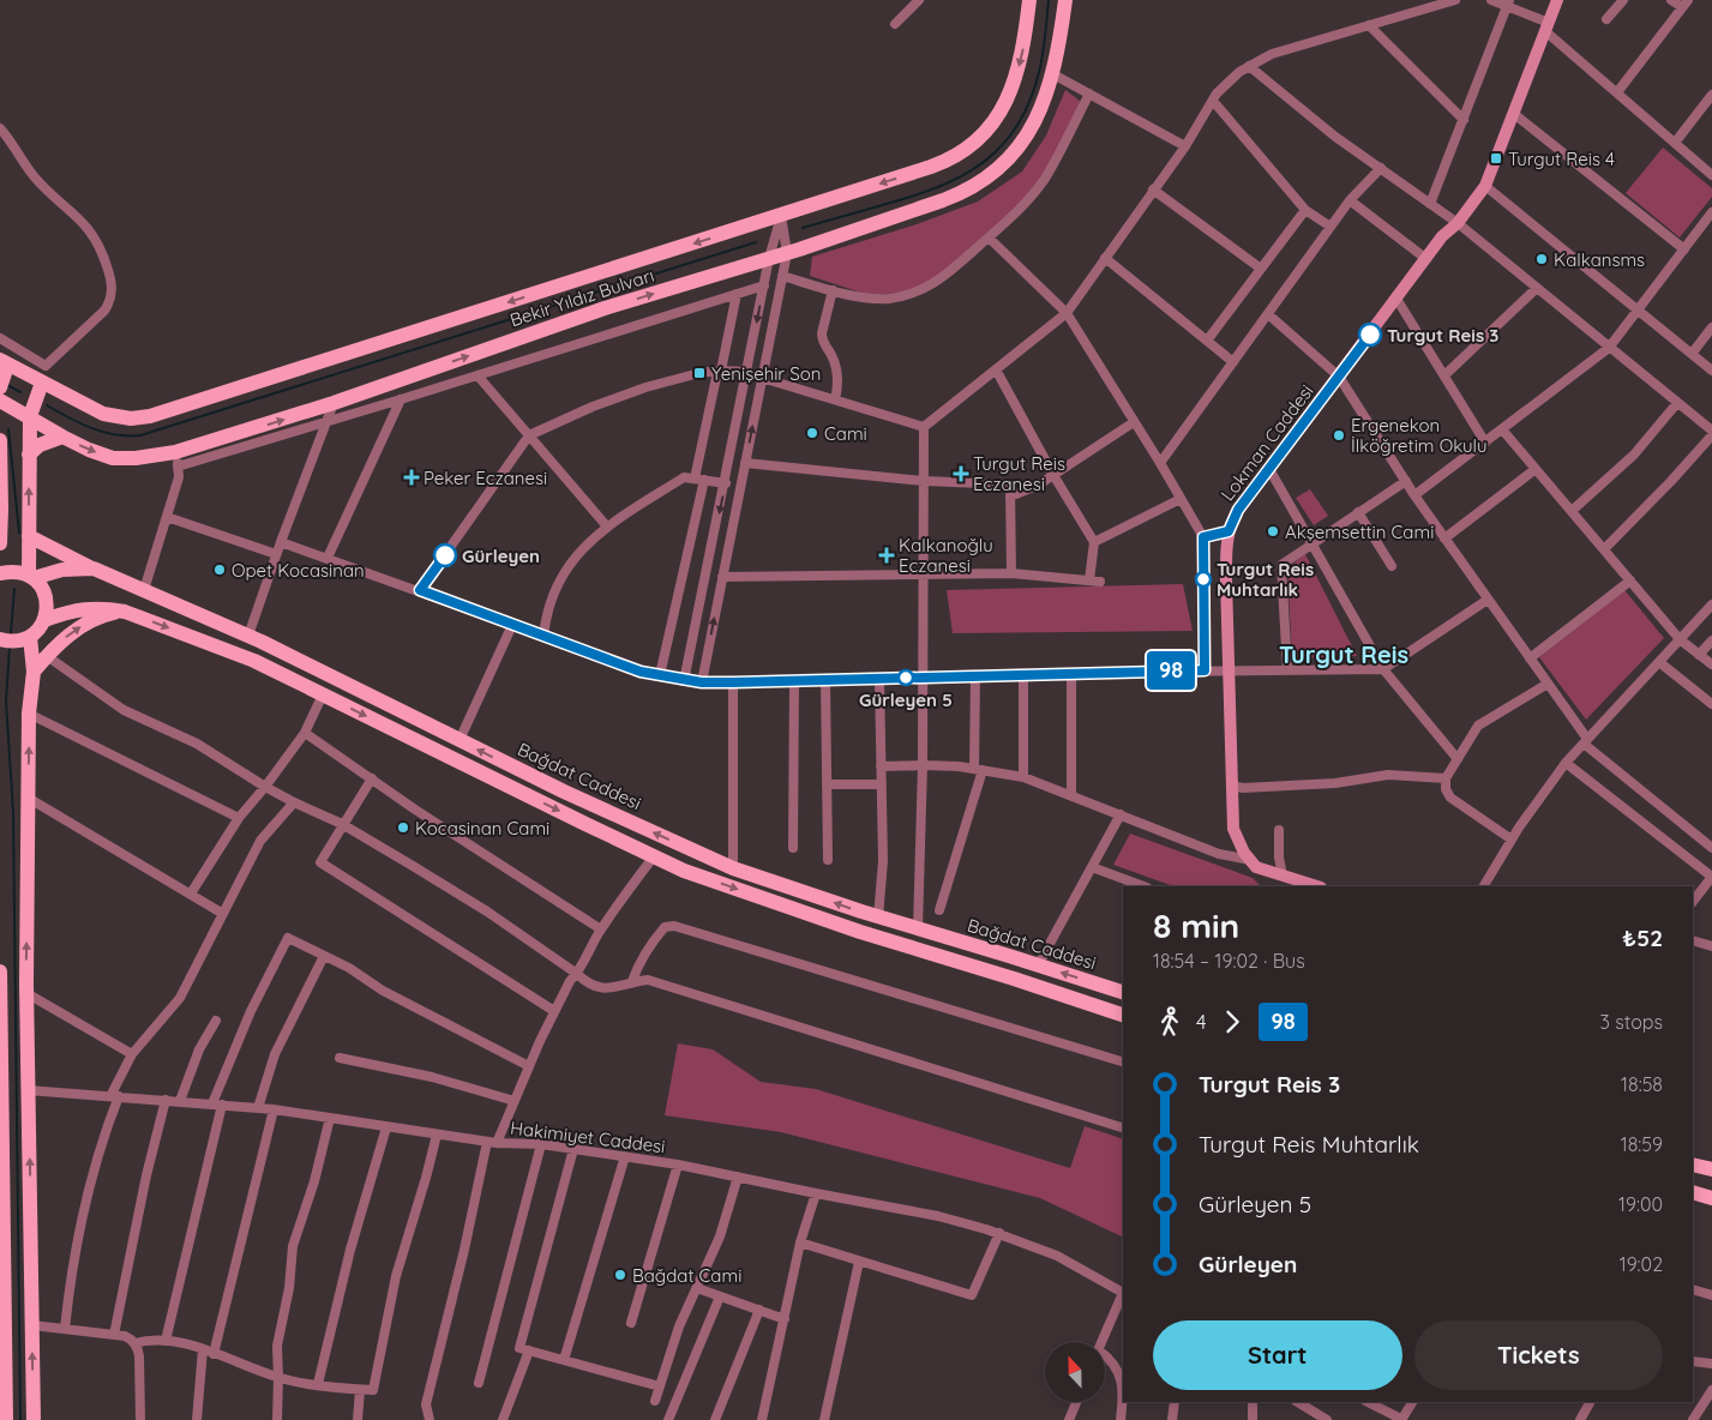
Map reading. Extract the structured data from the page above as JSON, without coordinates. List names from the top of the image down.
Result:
{
  "streets": {
    "main road": ["Bekir Yıldız Bulvarı", "Bağdat Caddesi"],
    "street": ["Lokman Caddesi", "Hakimiyet Caddesi"]
  },
  "districts": ["Turgut Reis"],
  "places": {
    "transit": ["Turgut Reis 4", "Yenişehir Son"],
    "other": [
      "Kalkansms",
      "Turgut Reis 3",
      "Cami",
      "Ergenekon İlköğretim Okulu",
      "Akşemsettin Cami",
      "Gürleyen",
      "Opet Kocasinan",
      "Turgut Reis Muhtarlık",
      "Gürleyen 5",
      "Kocasinan Cami",
      "Bağdat Cami"
    ],
    "health": ["Turgut Reis Eczanesi", "Peker Eczanesi", "Kalkanoğlu Eczanesi"]
  },
  "lines": ["bus line 98"],
  "north": "top",
  "page": {
    "on_map": "98",
    "heading": ["8 min", "18:54 – 19:02 · Bus", "₺52"],
    "legs": ["4", "98", "3 stops"],
    "list": [
      {
        "name": "Turgut Reis 3",
        "value": "18:58"
      },
      {
        "name": "Turgut Reis Muhtarlık",
        "value": "18:59"
      },
      {
        "name": "Gürleyen 5",
        "value": "19:00"
      },
      {
        "name": "Gürleyen",
        "value": "19:02"
      }
    ],
    "buttons": ["Start", "Tickets"]
  }
}
